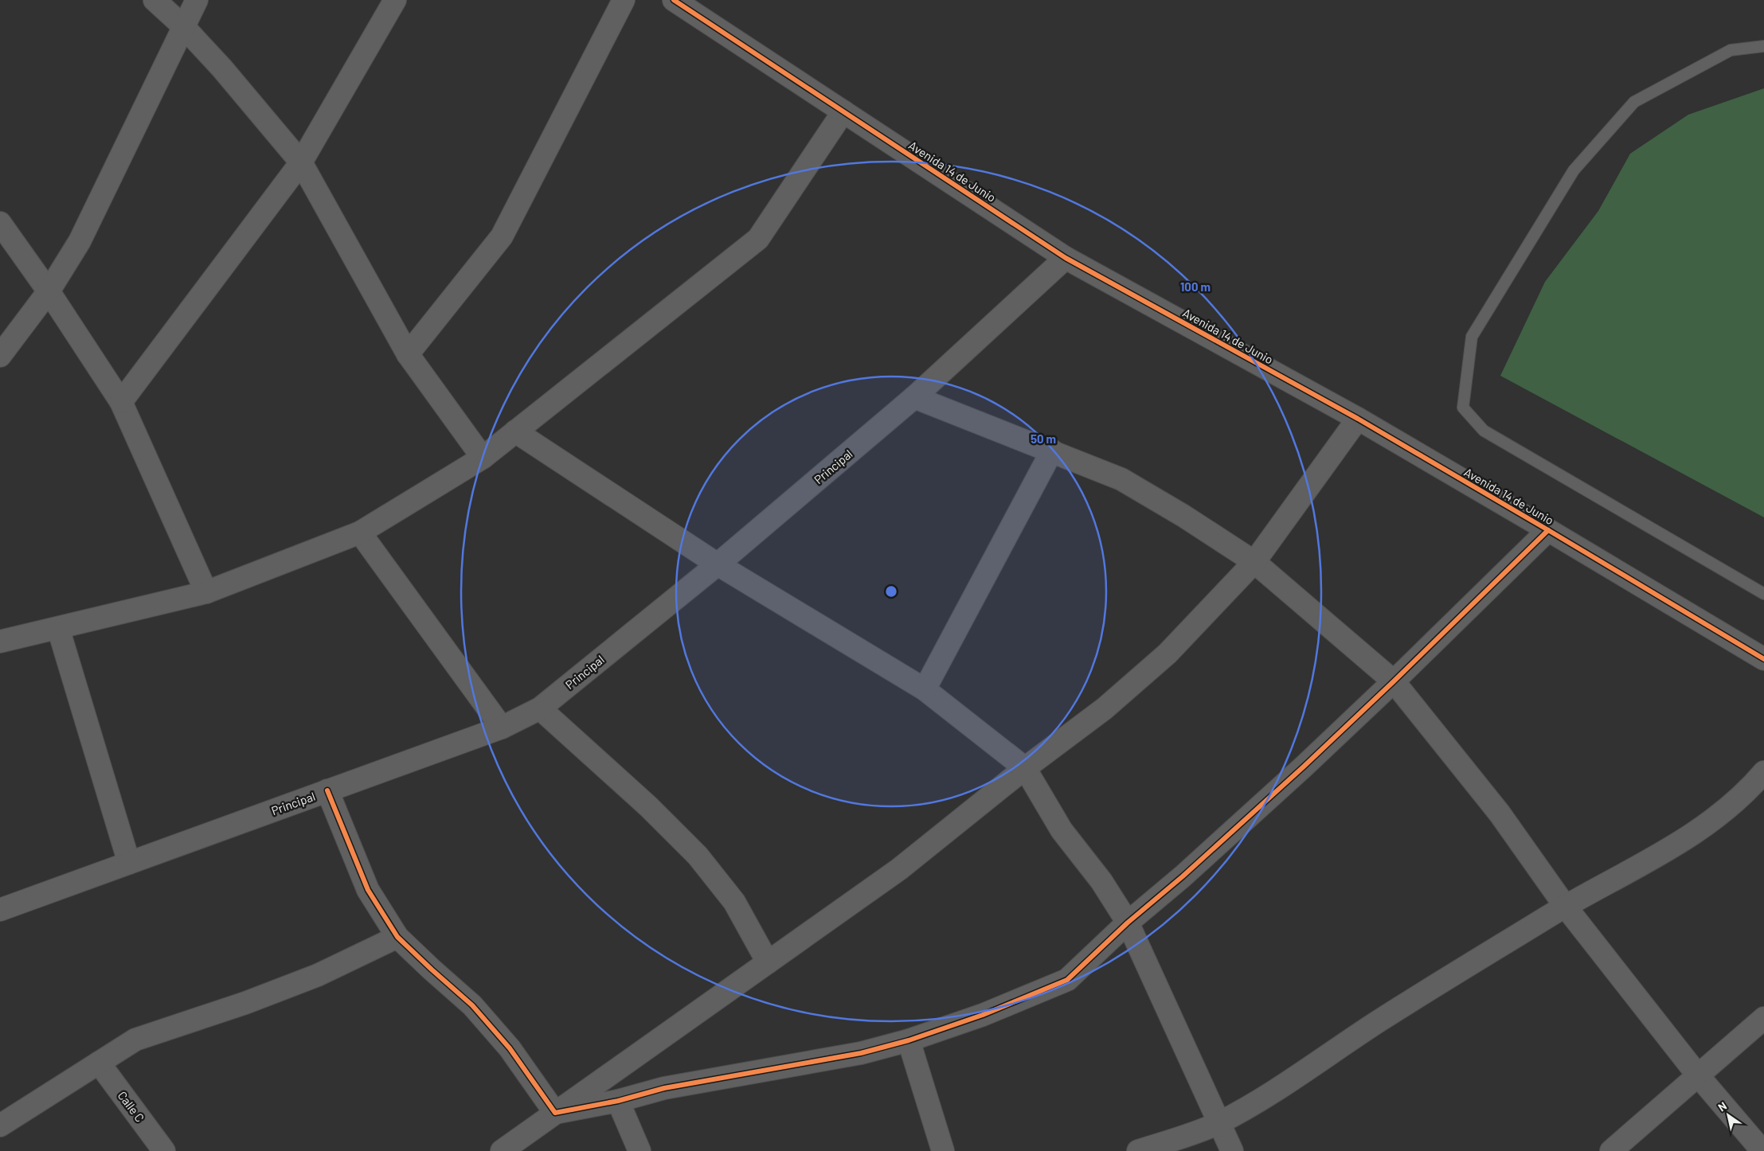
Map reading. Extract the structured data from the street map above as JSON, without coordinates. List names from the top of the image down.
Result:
{
  "streets": {
    "street": ["Avenida 14 de Junio", "Principal", "Calle C"]
  },
  "crossings": [
    ["Avenida 14 de Junio", "Principal"]
  ],
  "north": "top left",
  "rings": ["100 m", "50 m"]
}
